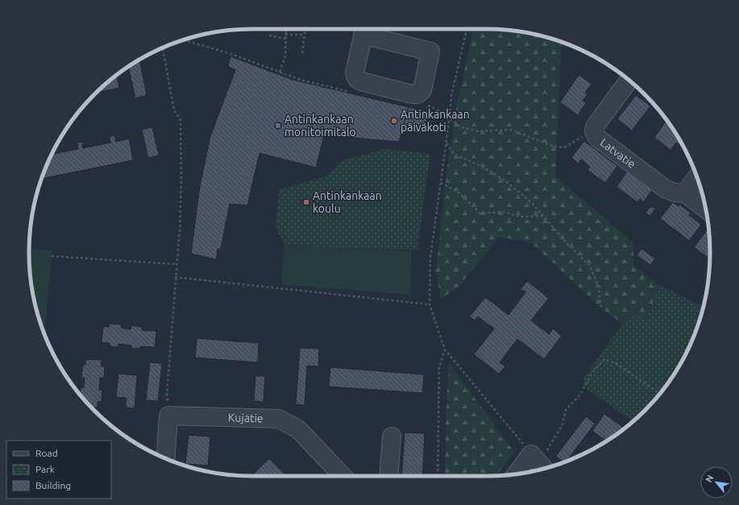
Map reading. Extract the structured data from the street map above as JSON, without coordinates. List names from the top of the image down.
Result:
{
  "streets": {
    "street": ["Latvatie", "Kujatie"]
  },
  "places": ["Antinkankaan päiväkoti", "Antinkankaan monitoimitalo", "Antinkankaan koulu"],
  "legend": ["Road", "Park", "Building"],
  "north": "top left"
}
